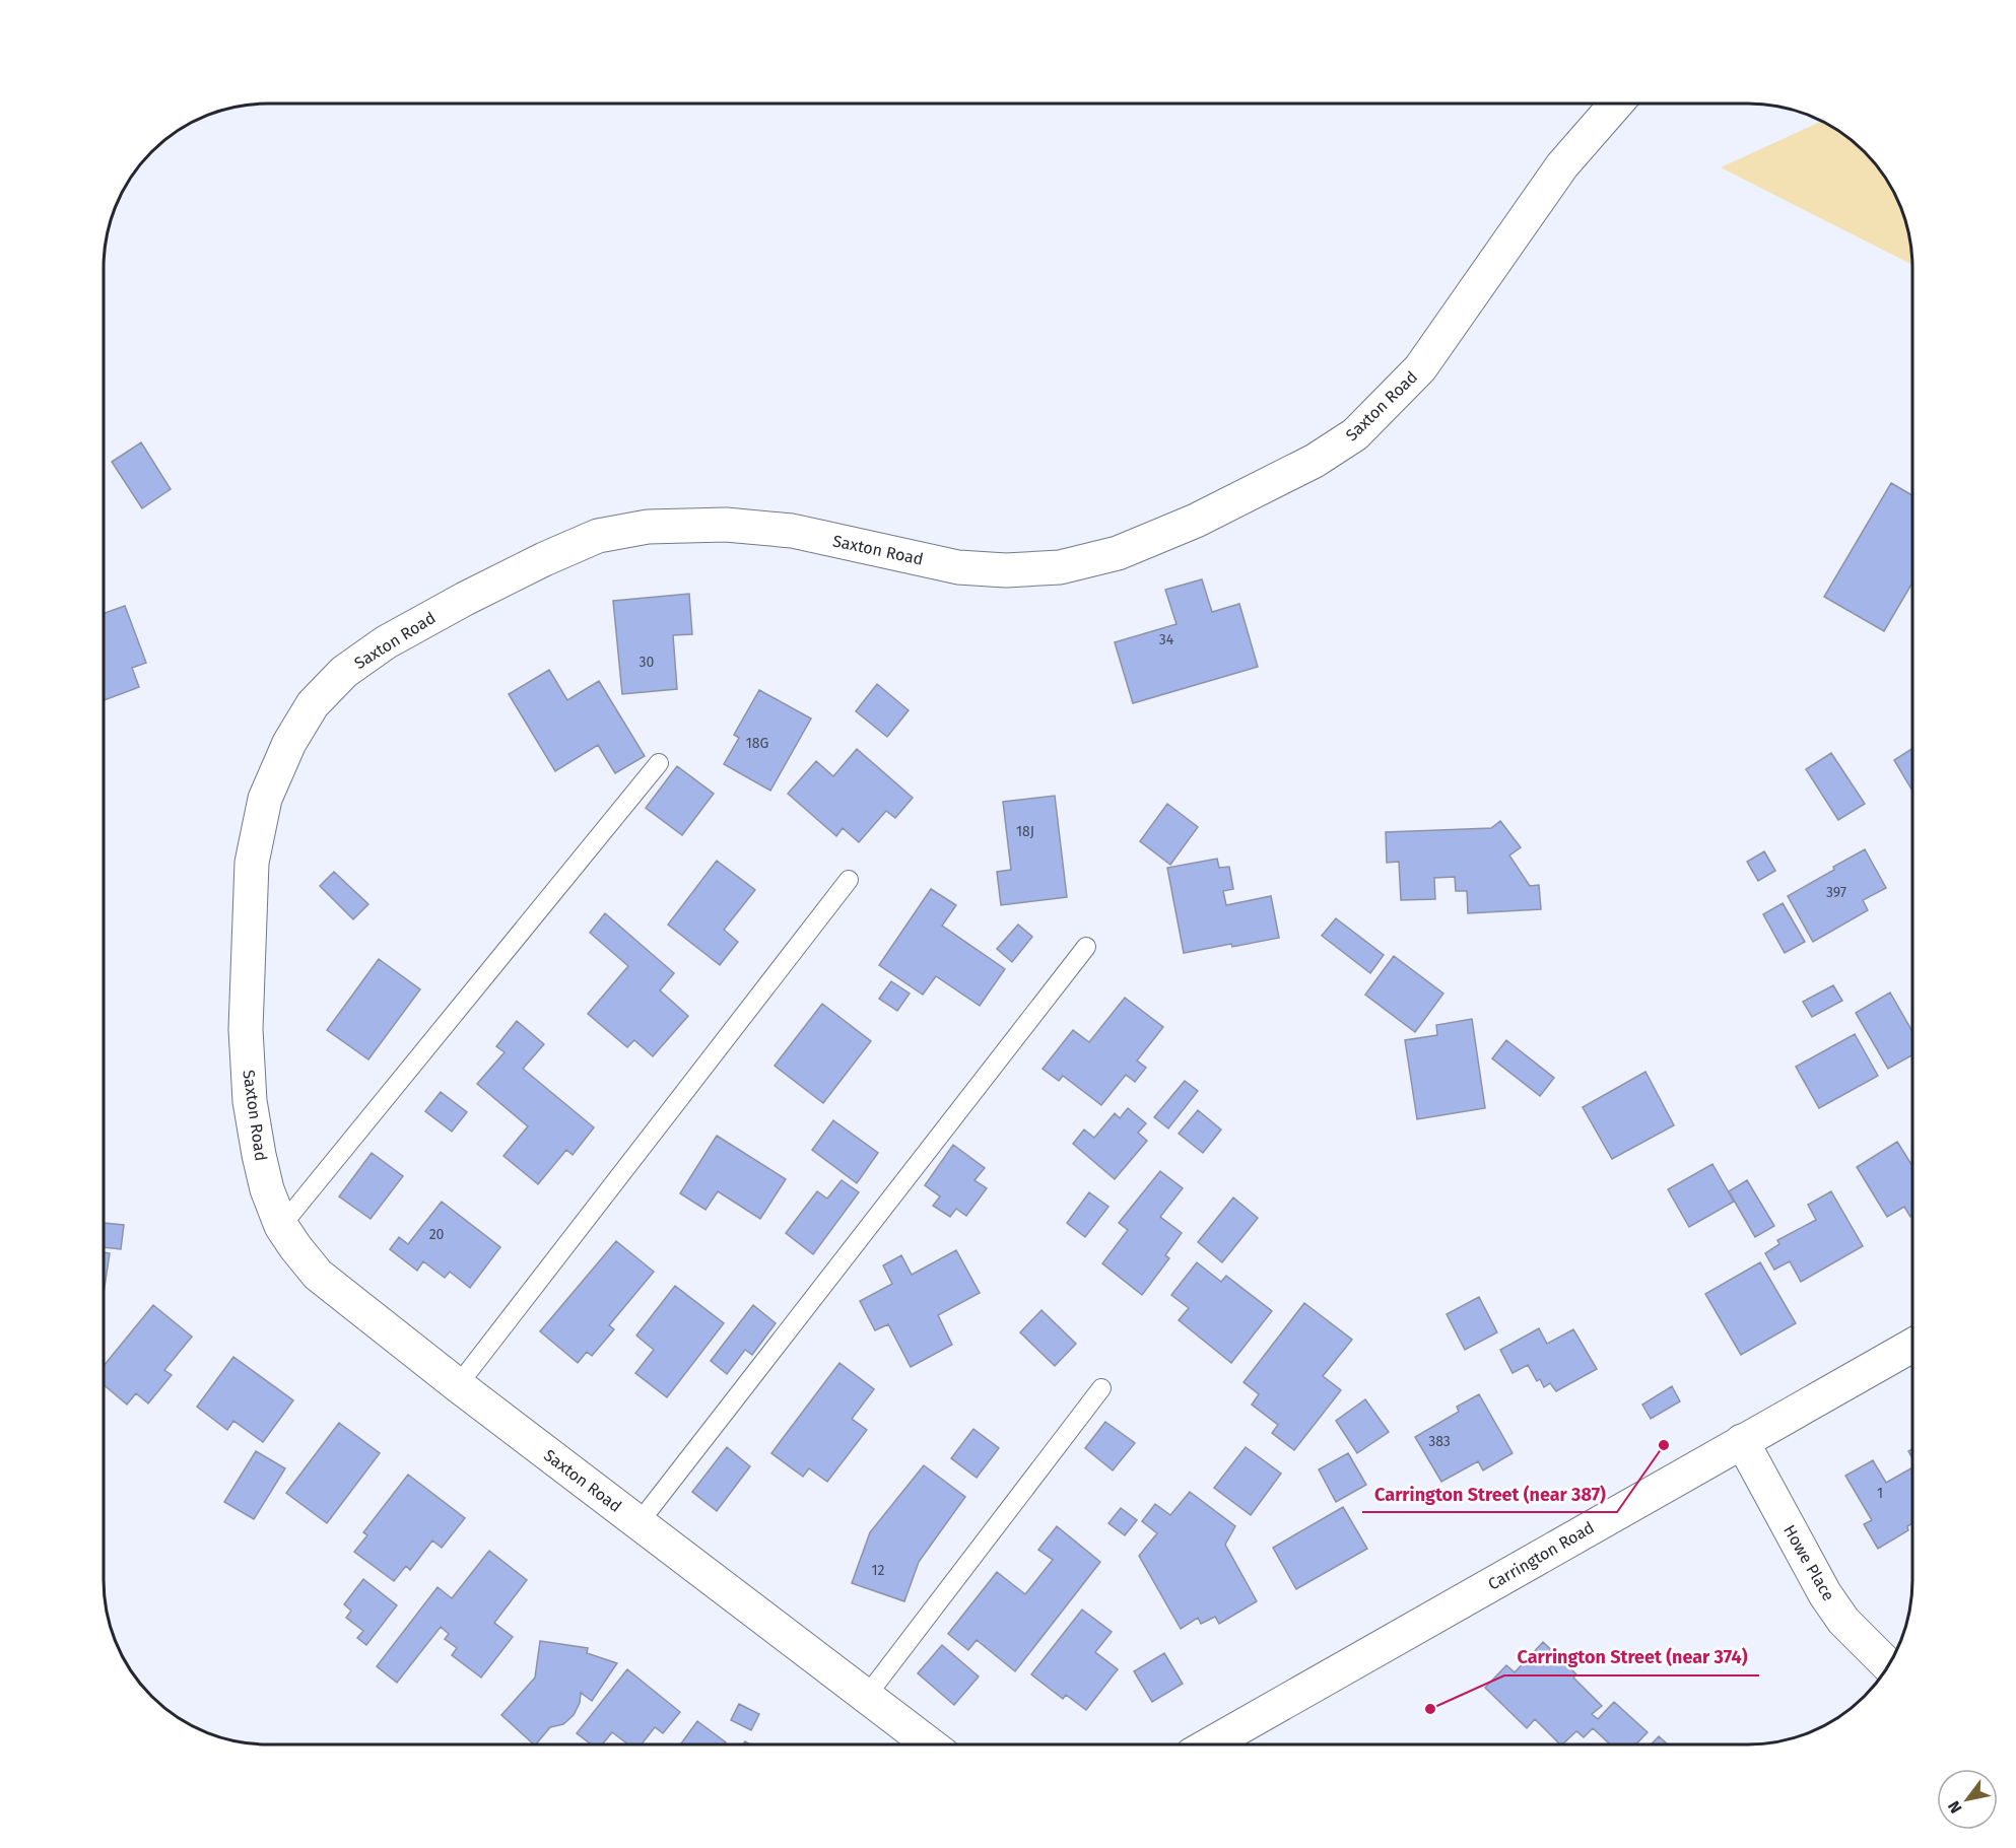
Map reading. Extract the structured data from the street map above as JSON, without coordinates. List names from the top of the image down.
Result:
{
  "streets": {
    "street": ["Saxton Road", "Carrington Road", "Howe Place"]
  },
  "crossings": [
    ["Carrington Road", "Howe Place"]
  ],
  "places": ["Carrington Street (near 387)", "Carrington Street (near 374)"],
  "house_numbers": [
    "34",
    "30",
    "18G",
    "18J",
    "397",
    "20",
    "383",
    "1",
    "12"
  ],
  "north": "bottom left"
}
